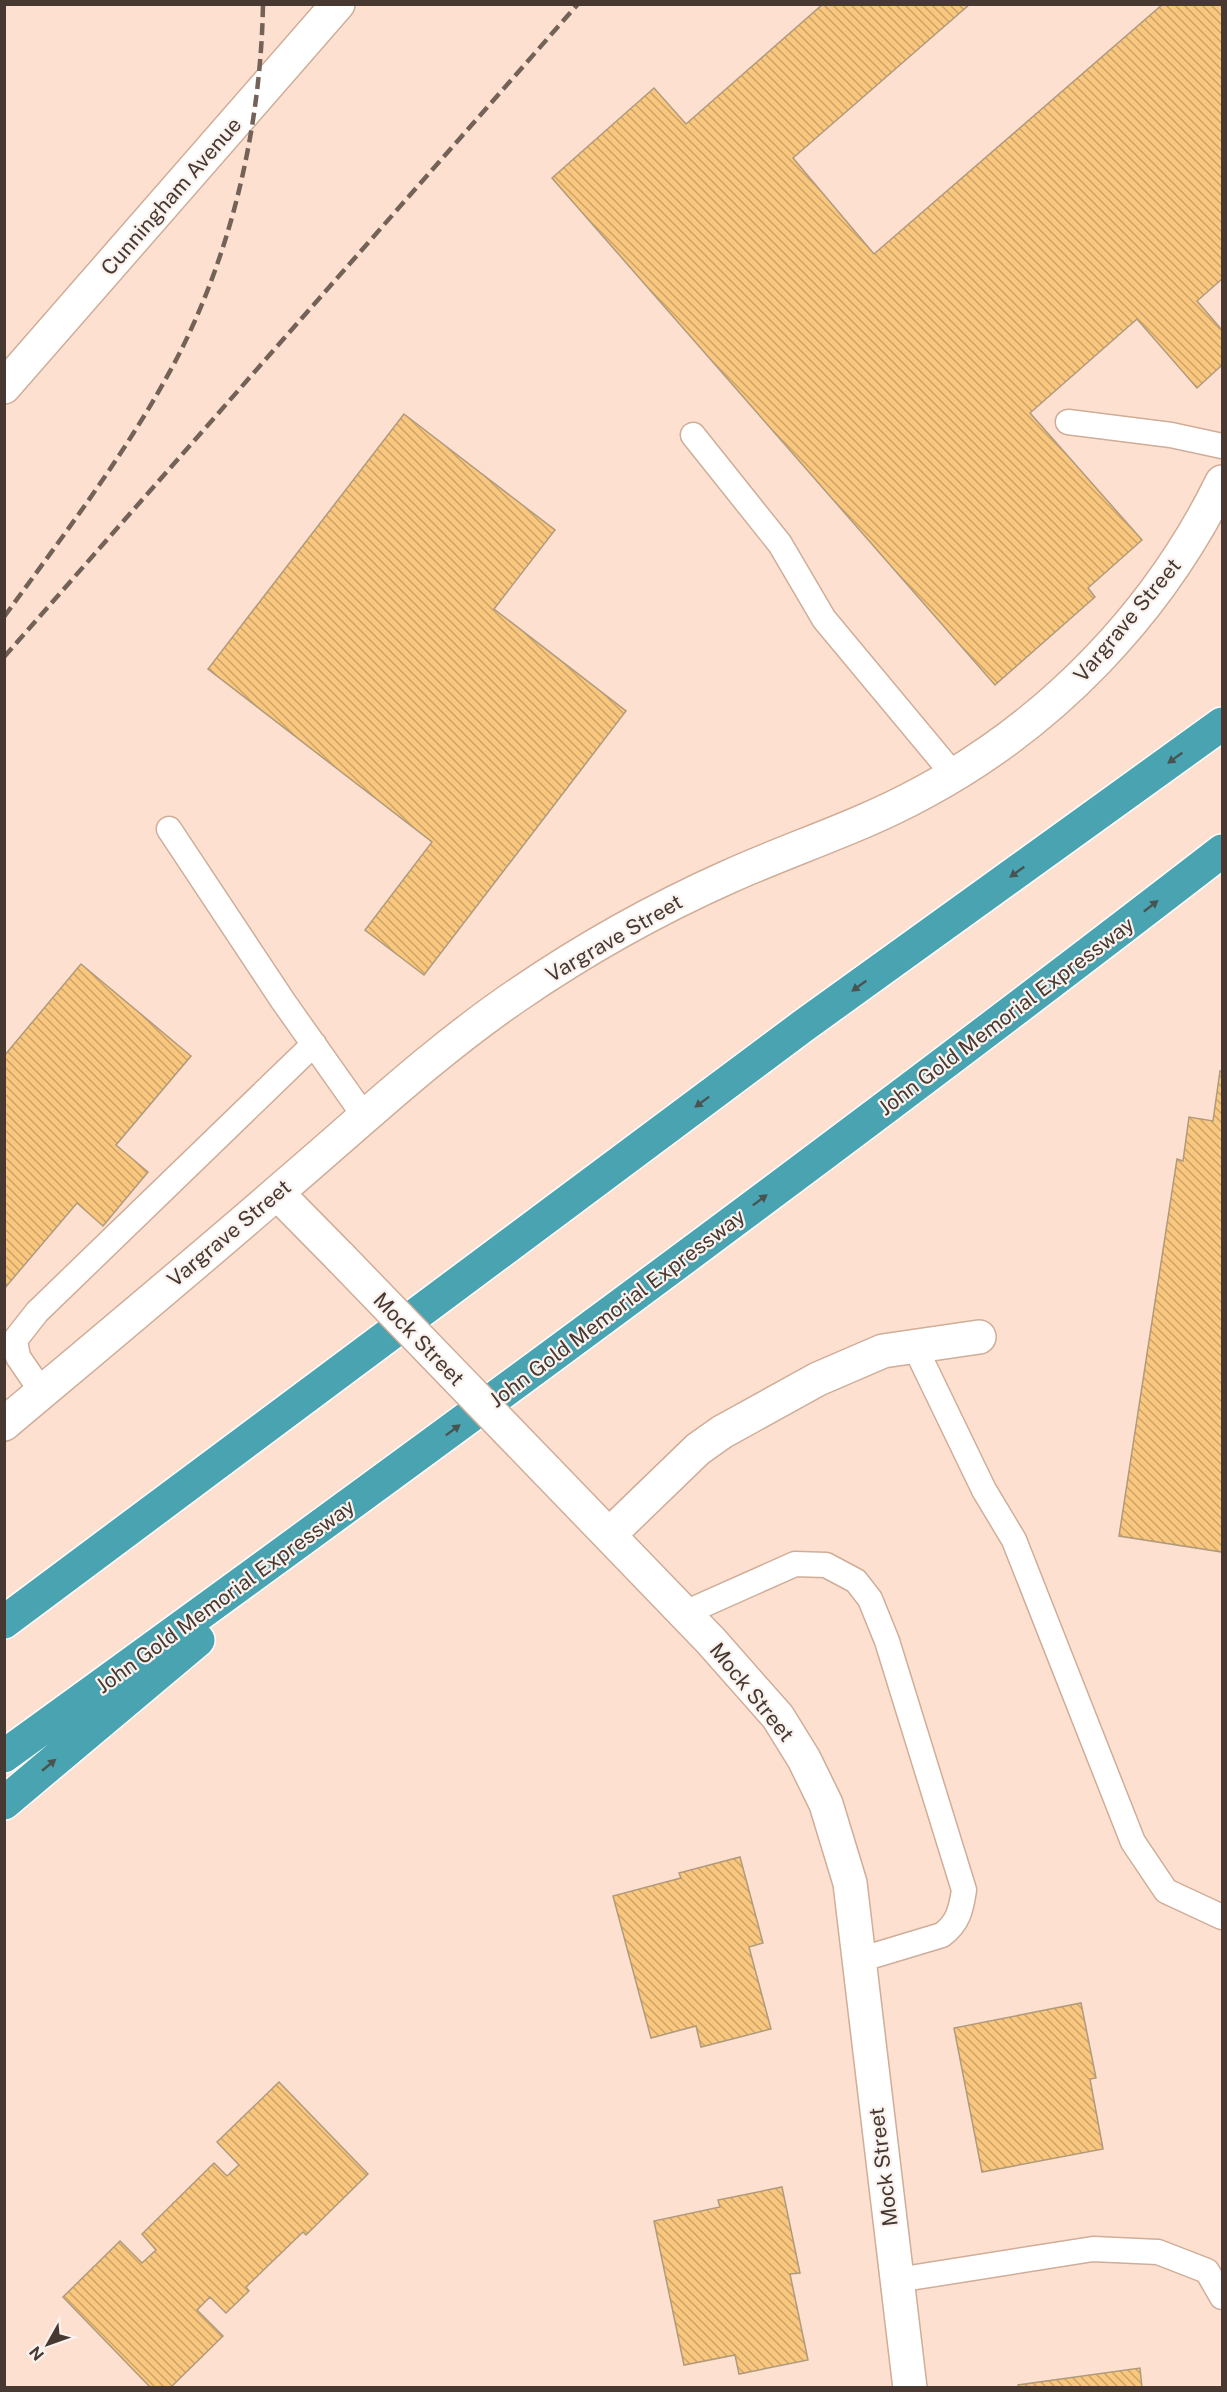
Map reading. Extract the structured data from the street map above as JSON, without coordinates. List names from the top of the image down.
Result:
{
  "streets": {
    "highway": ["John Gold Memorial Expressway"],
    "street": ["Cunningham Avenue", "Vargrave Street", "Mock Street"]
  },
  "crossings": [
    ["Vargrave Street", "Mock Street"]
  ],
  "north": "bottom left"
}
